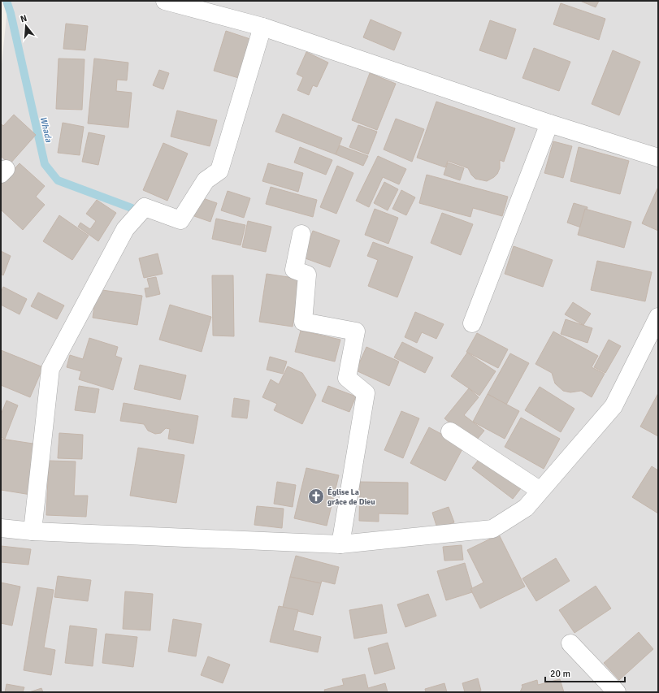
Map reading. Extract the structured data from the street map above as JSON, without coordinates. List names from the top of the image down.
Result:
{
  "water": ["Whada"],
  "places": {
    "church": ["Église La grâce de Dieu"]
  },
  "scale_bar": "20 m",
  "north": "top"
}
